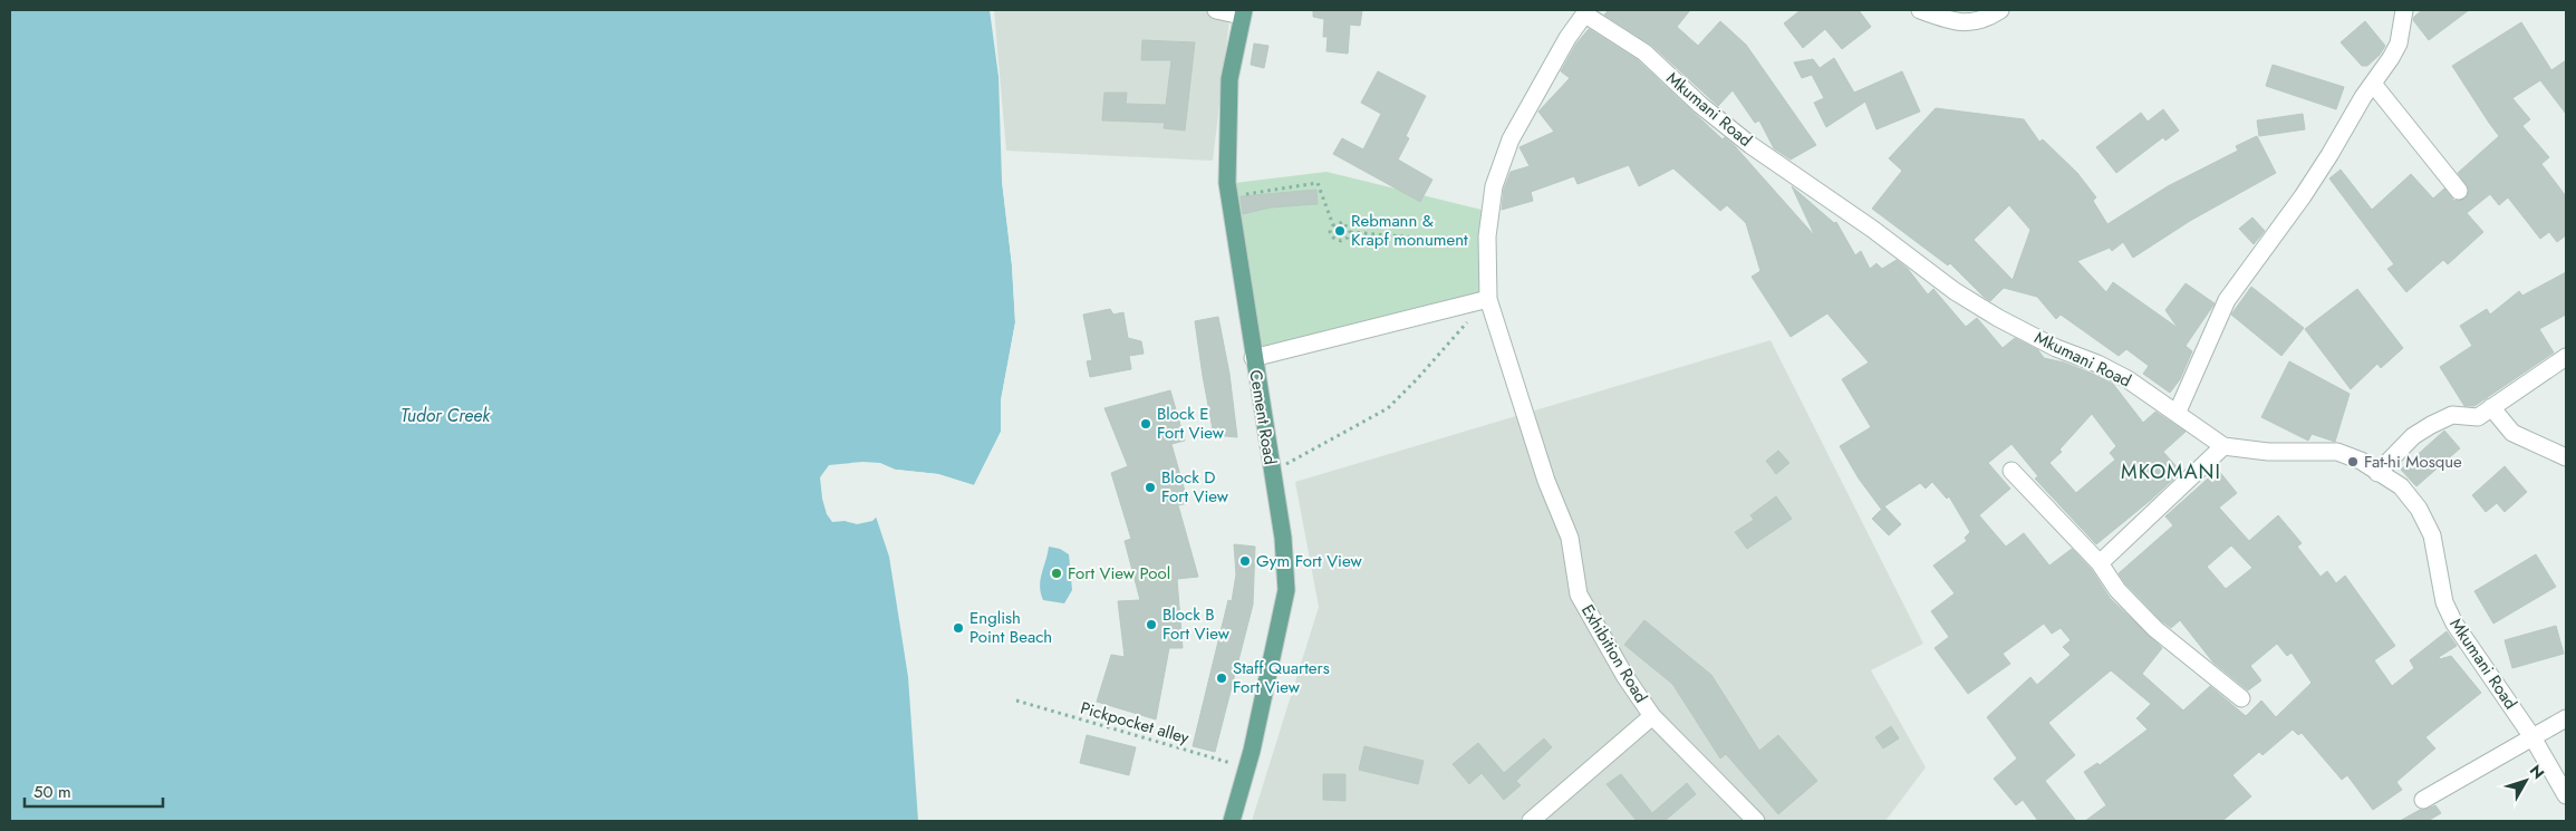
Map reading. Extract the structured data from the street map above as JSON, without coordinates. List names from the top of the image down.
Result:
{
  "streets": {
    "main road": ["Cement Road"],
    "street": ["Mkumani Road", "Exhibition Road"],
    "path": ["Pickpocket alley"]
  },
  "crossings": [
    ["Mkumani Road", "Exhibition Road"],
    ["Cement Road", "Pickpocket alley"]
  ],
  "districts": ["MKOMANI"],
  "water": ["Tudor Creek"],
  "places": [
    "Rebmann & Krapf monument",
    "Block E Fort View",
    "Fat-hi Mosque",
    "Block D Fort View",
    "Gym Fort View",
    "Fort View Pool",
    "Block B Fort View",
    "English Point Beach",
    "Staff Quarters Fort View"
  ],
  "scale_bar": "50 m",
  "north": "top right"
}
